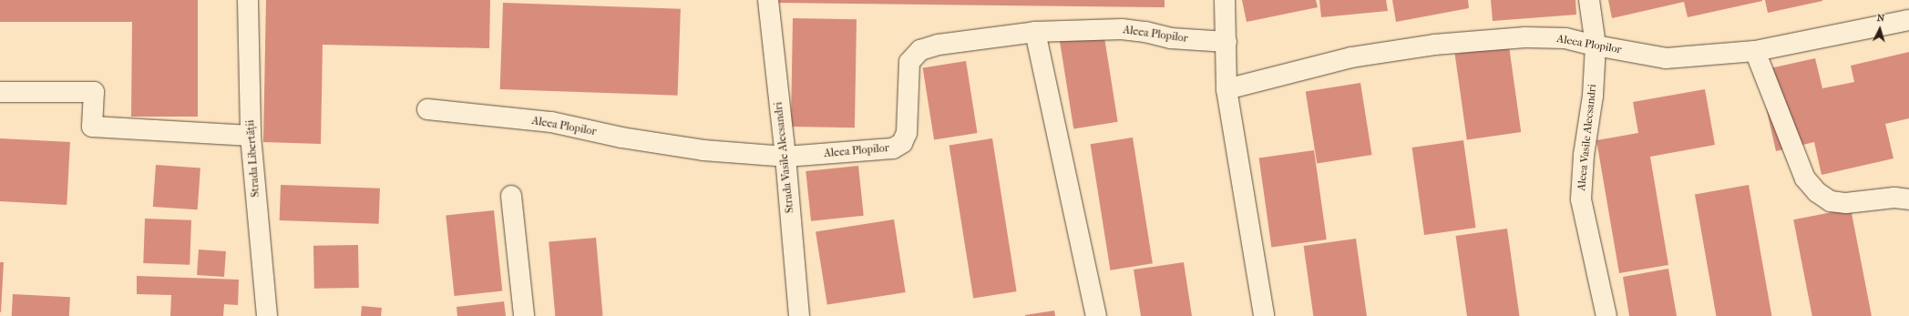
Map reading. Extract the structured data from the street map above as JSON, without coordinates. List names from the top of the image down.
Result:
{
  "streets": {
    "street": [
      "Aleea Plopilor",
      "Aleea Vasile Alecsandri",
      "Strada Vasile Alecsandri",
      "Strada Libertății"
    ]
  },
  "crossings": [
    ["Aleea Plopilor", "Aleea Vasile Alecsandri"],
    ["Aleea Plopilor", "Strada Vasile Alecsandri"]
  ],
  "north": "top"
}
